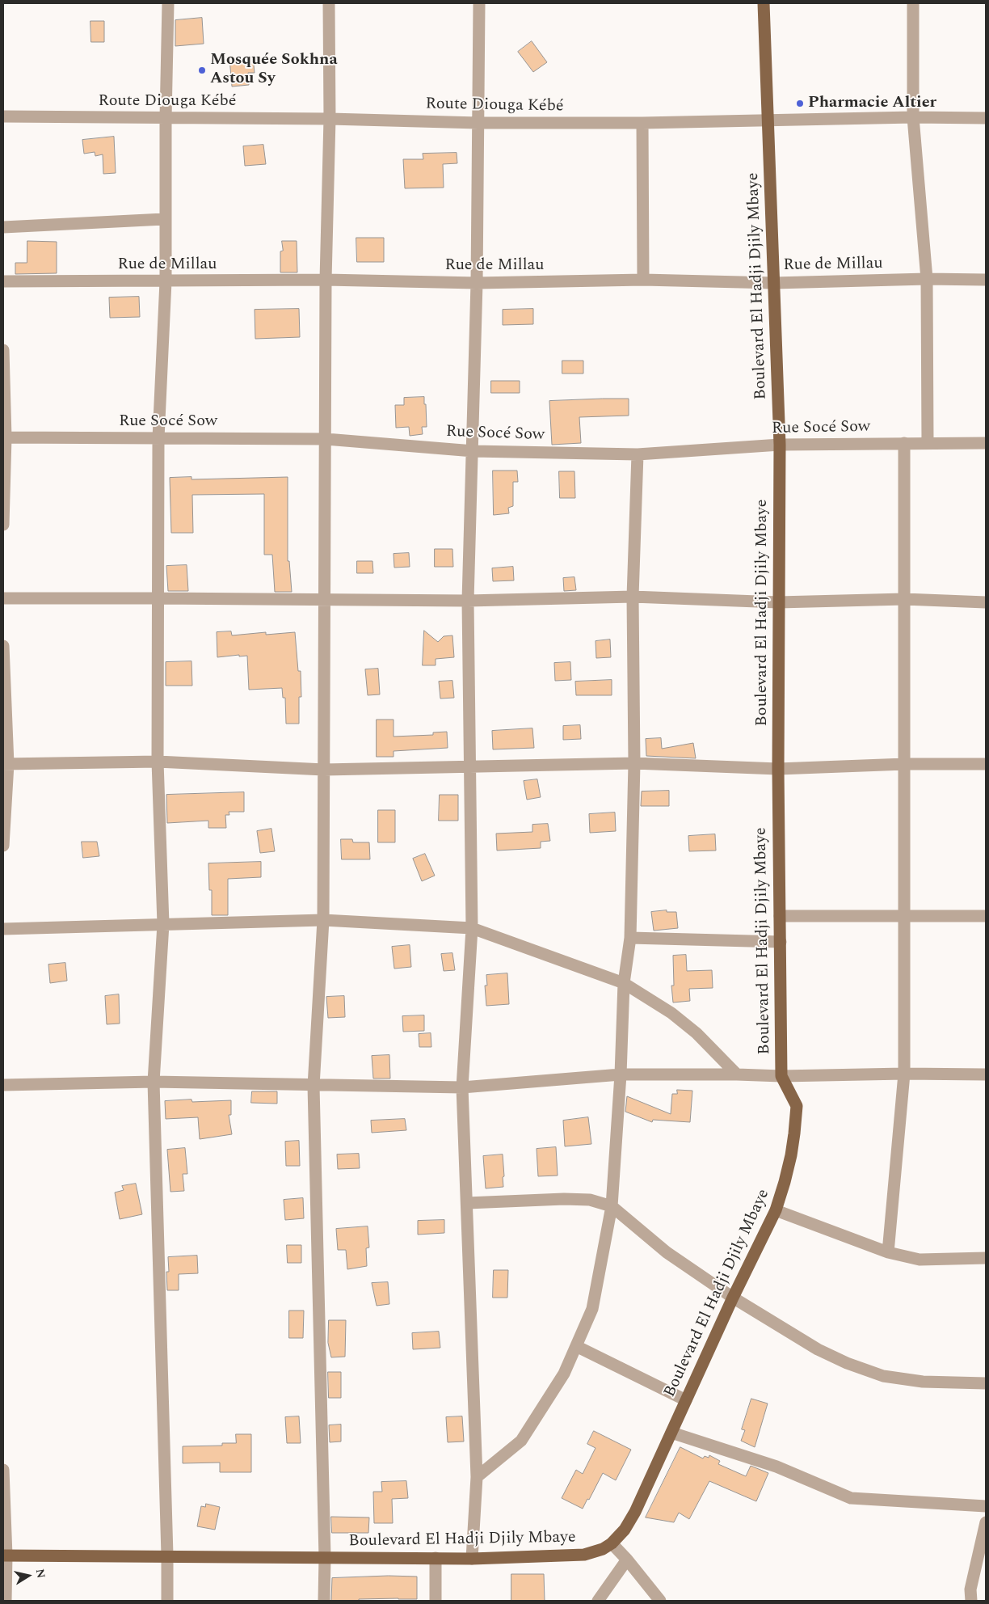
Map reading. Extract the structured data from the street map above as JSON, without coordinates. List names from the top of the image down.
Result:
{
  "streets": {
    "main road": ["Boulevard El Hadji Djily Mbaye"],
    "street": ["Route Diouga Kébé", "Rue de Millau", "Rue Socé Sow"]
  },
  "crossings": [
    ["Route Diouga Kébé", "Boulevard El Hadji Djily Mbaye"],
    ["Rue de Millau", "Boulevard El Hadji Djily Mbaye"],
    ["Boulevard El Hadji Djily Mbaye", "Rue Socé Sow"]
  ],
  "places": ["Mosquée Sokhna Astou Sy", "Pharmacie Altier"],
  "north": "right"
}
